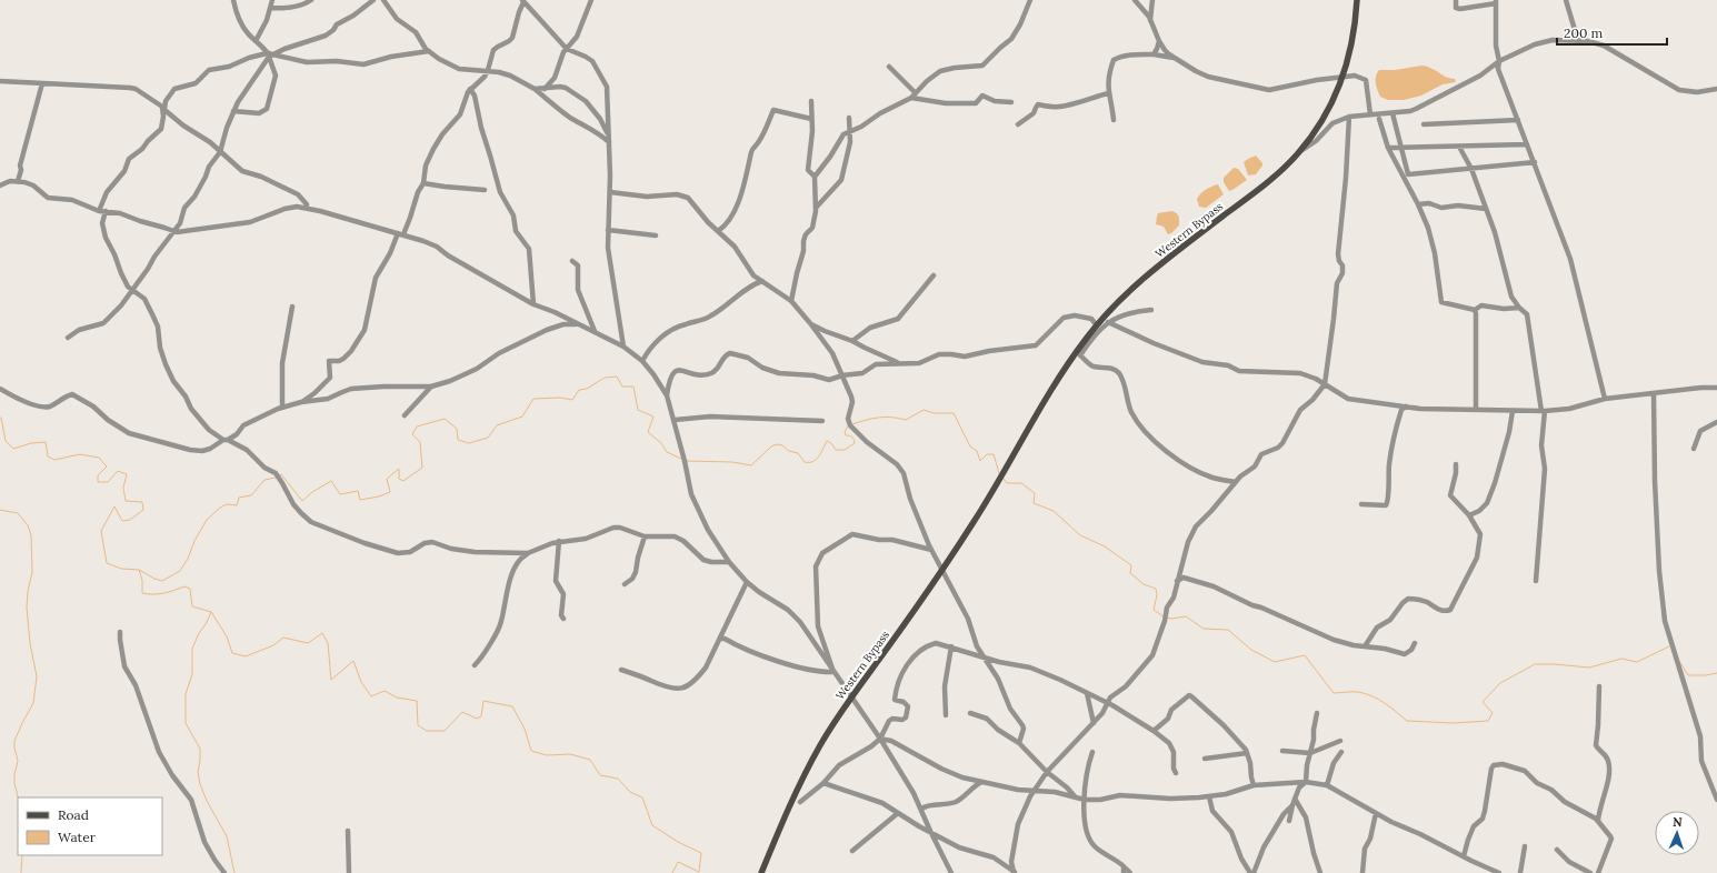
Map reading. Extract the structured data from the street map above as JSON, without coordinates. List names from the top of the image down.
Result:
{
  "streets": {
    "main road": ["Western Bypass"]
  },
  "legend": ["Road", "Water"],
  "scale_bar": "200 m",
  "north": "top"
}
